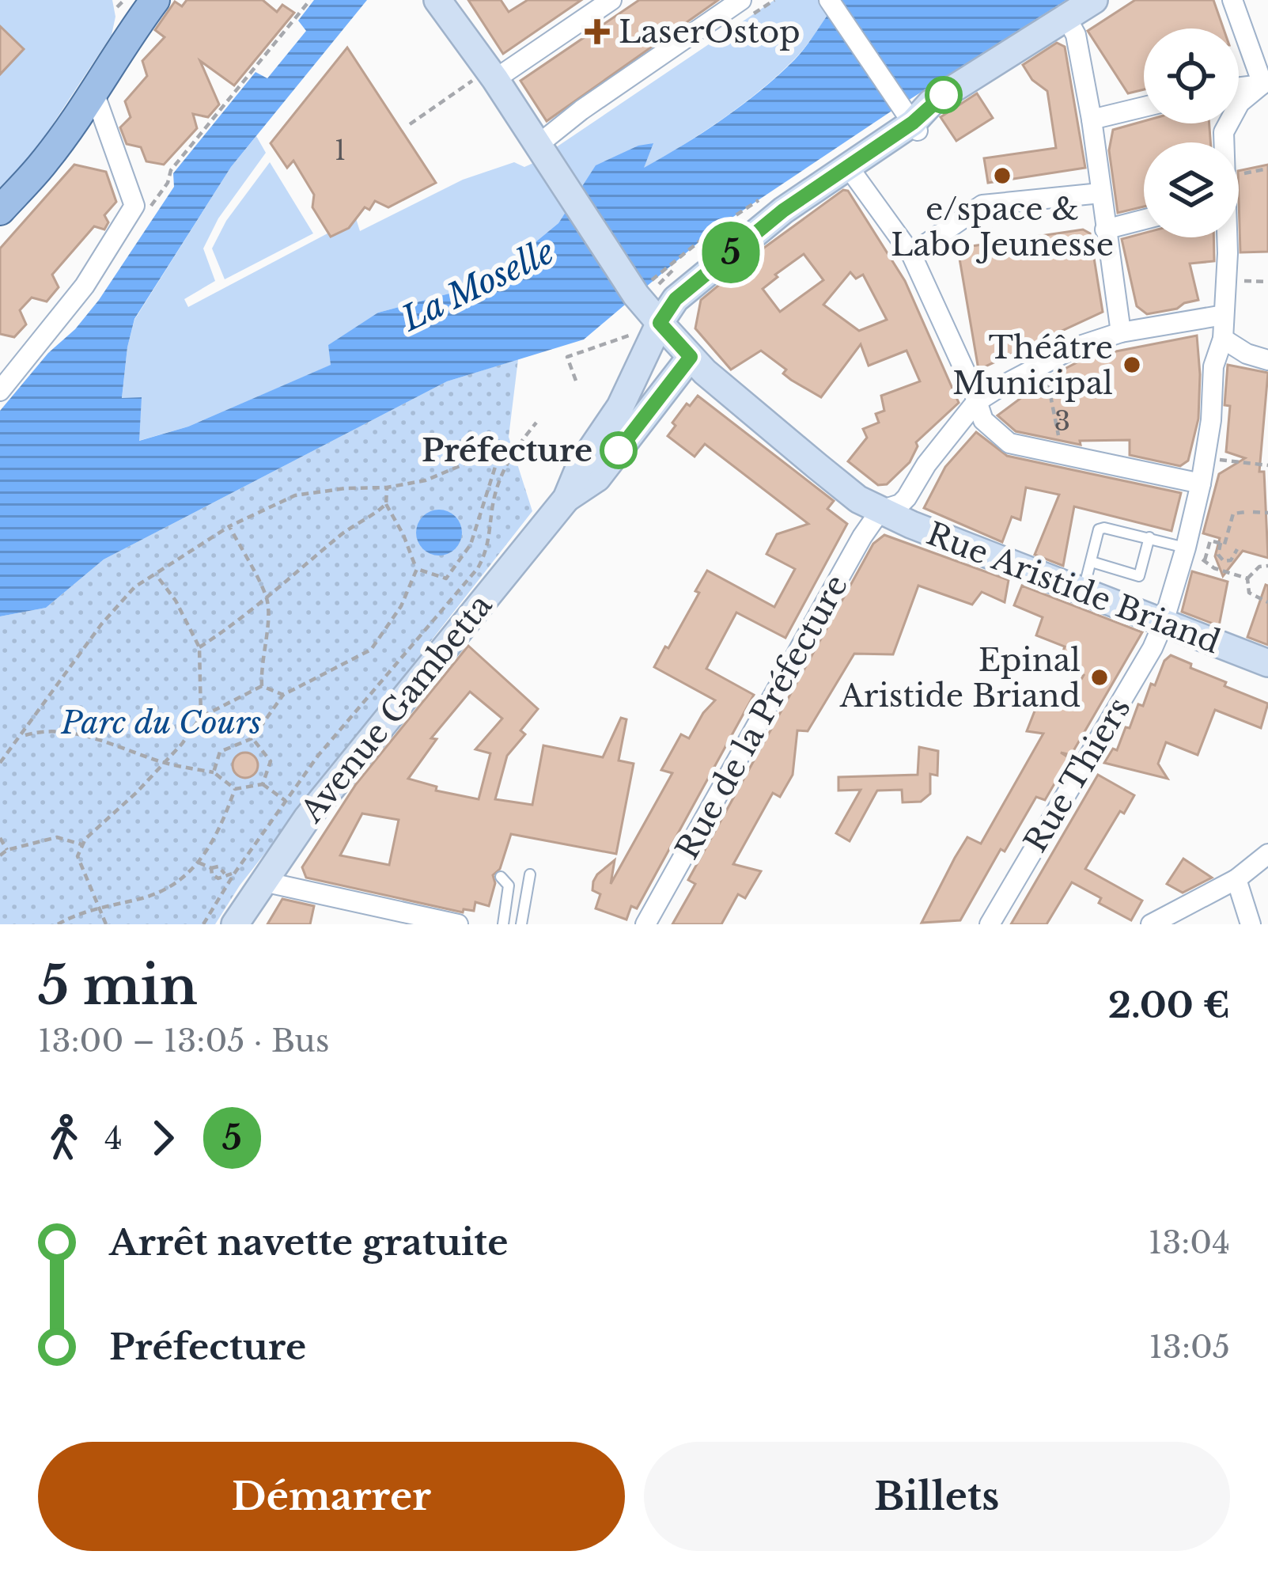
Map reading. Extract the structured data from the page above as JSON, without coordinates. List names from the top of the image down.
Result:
{
  "streets": {
    "street": [
      "Rue Aristide Briand",
      "Avenue Gambetta",
      "Rue de la Préfecture",
      "Rue Thiers"
    ]
  },
  "crossings": [
    ["Rue Aristide Briand", "Avenue Gambetta"],
    ["Rue Aristide Briand", "Rue de la Préfecture"],
    ["Rue Aristide Briand", "Rue Thiers"]
  ],
  "water": ["La Moselle"],
  "parks": ["Parc du Cours"],
  "places": {
    "health": ["LaserOstop"],
    "other": [
      "e/space & Labo Jeunesse",
      "Théâtre Municipal",
      "Préfecture",
      "Epinal Aristide Briand"
    ]
  },
  "lines": ["bus line 5"],
  "house_numbers": ["1", "3"],
  "page": {
    "on_map": "5",
    "heading": ["5 min", "13:00 – 13:05 · Bus", "2.00 €"],
    "legs": ["4", "5"],
    "list": [
      {
        "name": "Arrêt navette gratuite",
        "value": "13:04"
      },
      {
        "name": "Préfecture",
        "value": "13:05"
      }
    ],
    "buttons": ["Démarrer", "Billets"]
  }
}
